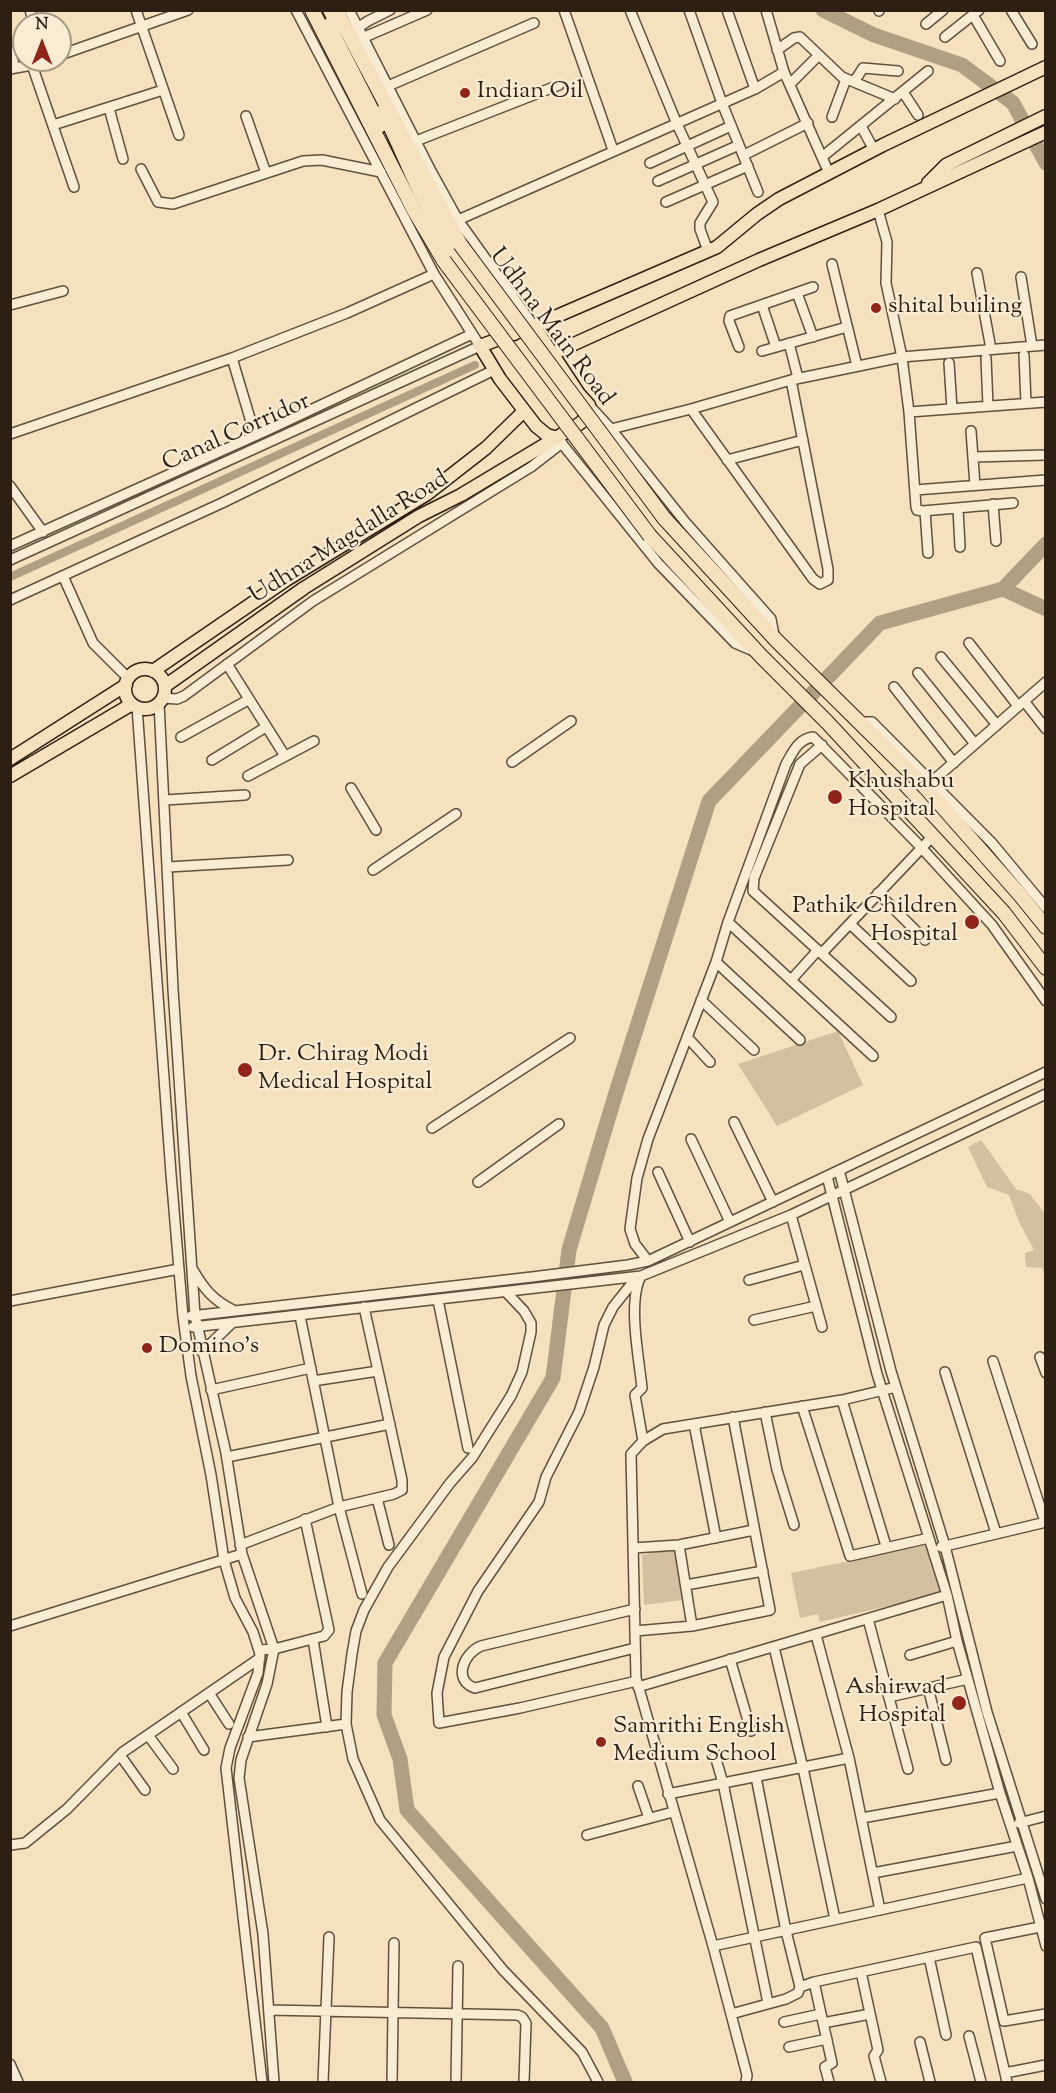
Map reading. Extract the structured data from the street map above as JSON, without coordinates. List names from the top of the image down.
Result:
{
  "streets": {
    "highway": ["Udhna Main Road"],
    "main road": ["Udhna Magdalla Road"],
    "street": ["Canal Corridor"]
  },
  "places": [
    "Indian Oil",
    "shital builing",
    "Khushabu Hospital",
    "Pathik Children Hospital",
    "Dr. Chirag Modi Medical Hospital",
    "Domino's",
    "Ashirwad Hospital",
    "Samrithi English Medium School"
  ],
  "north": "top"
}
